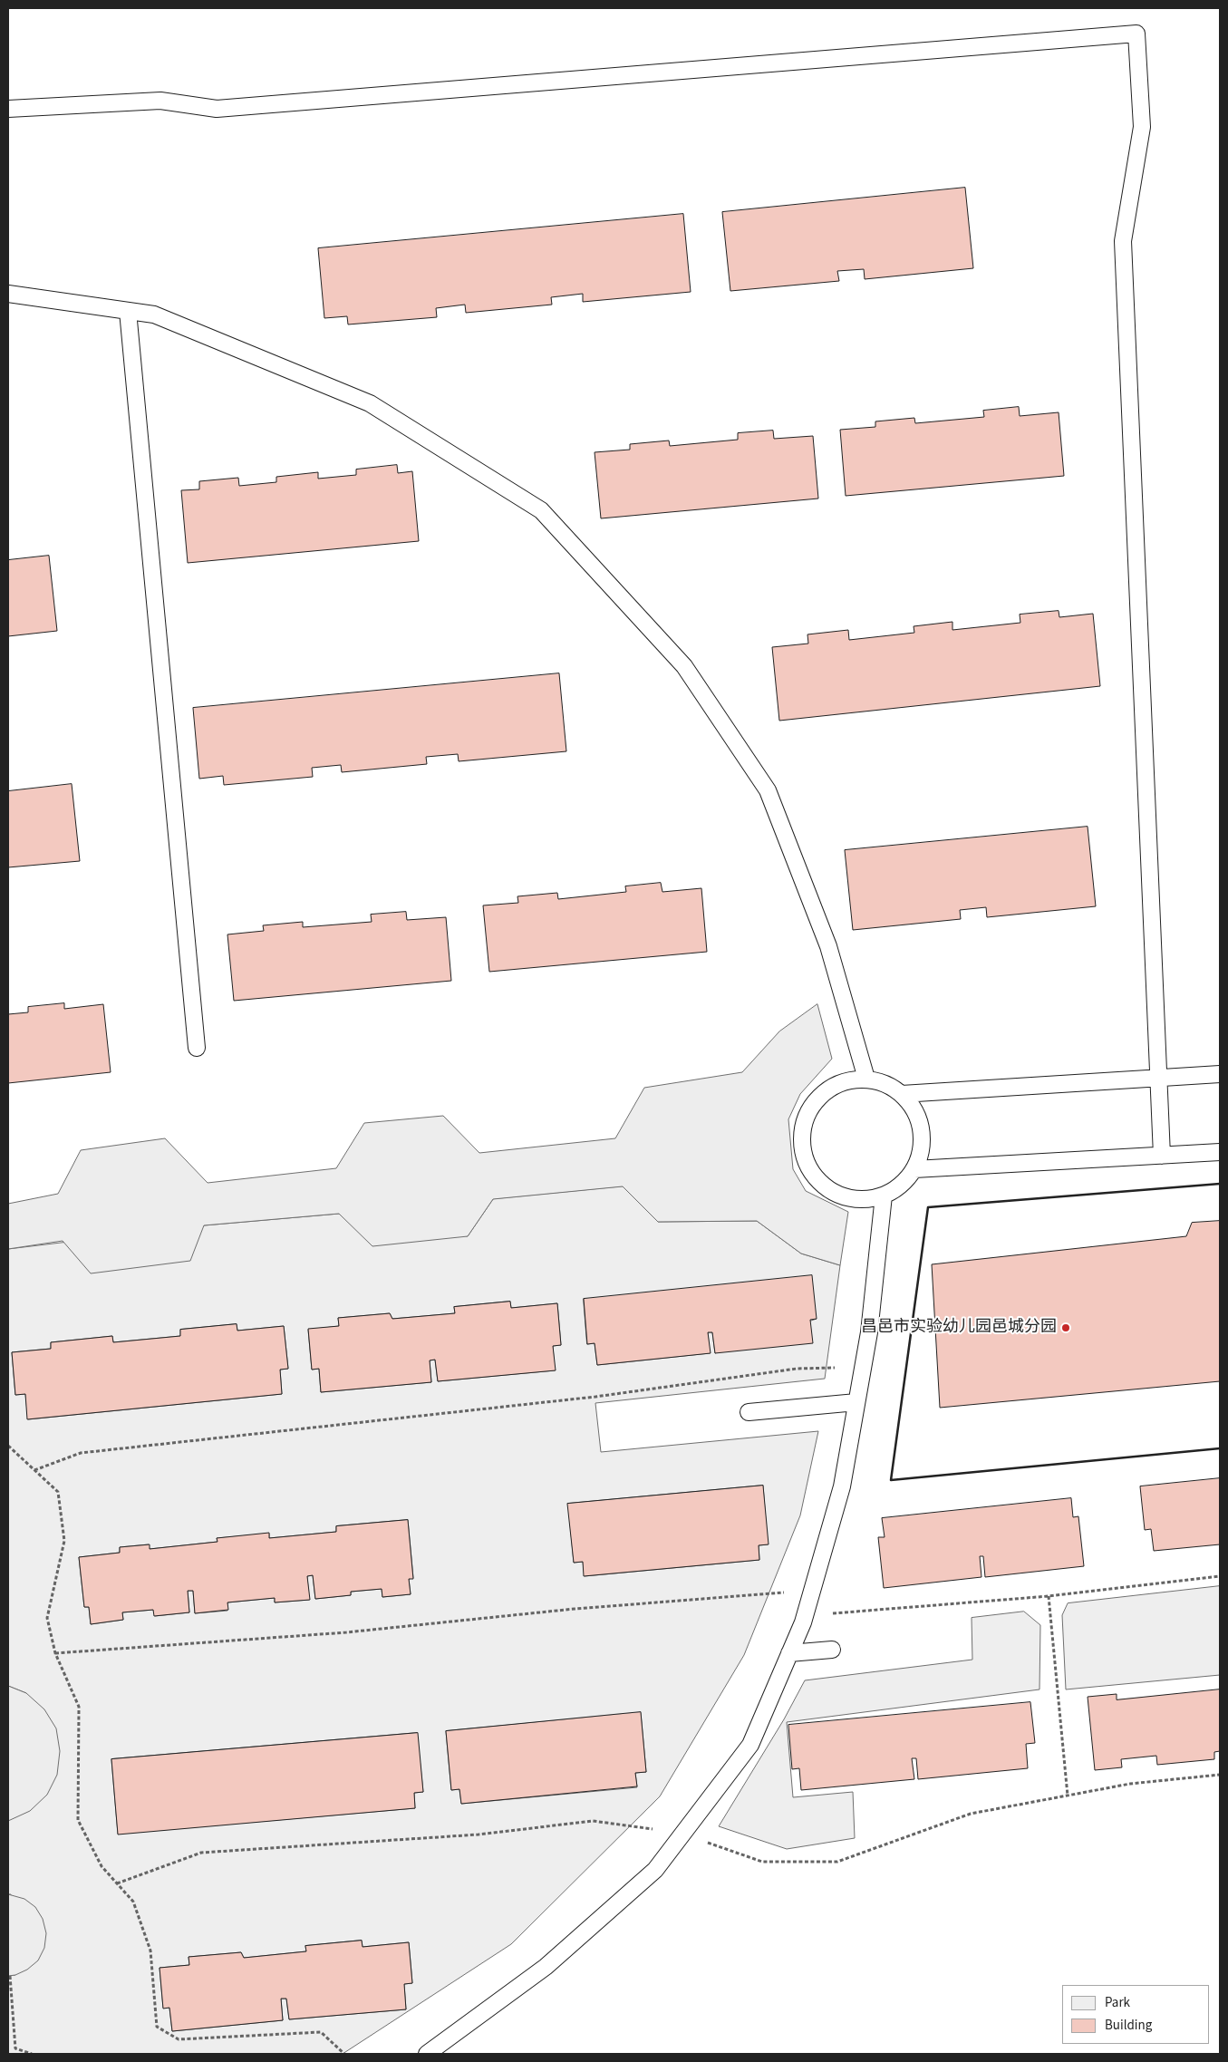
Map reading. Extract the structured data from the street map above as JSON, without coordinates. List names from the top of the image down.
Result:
{
  "places": ["昌邑市实验幼儿园邑城分园"],
  "legend": ["Park", "Building"]
}
